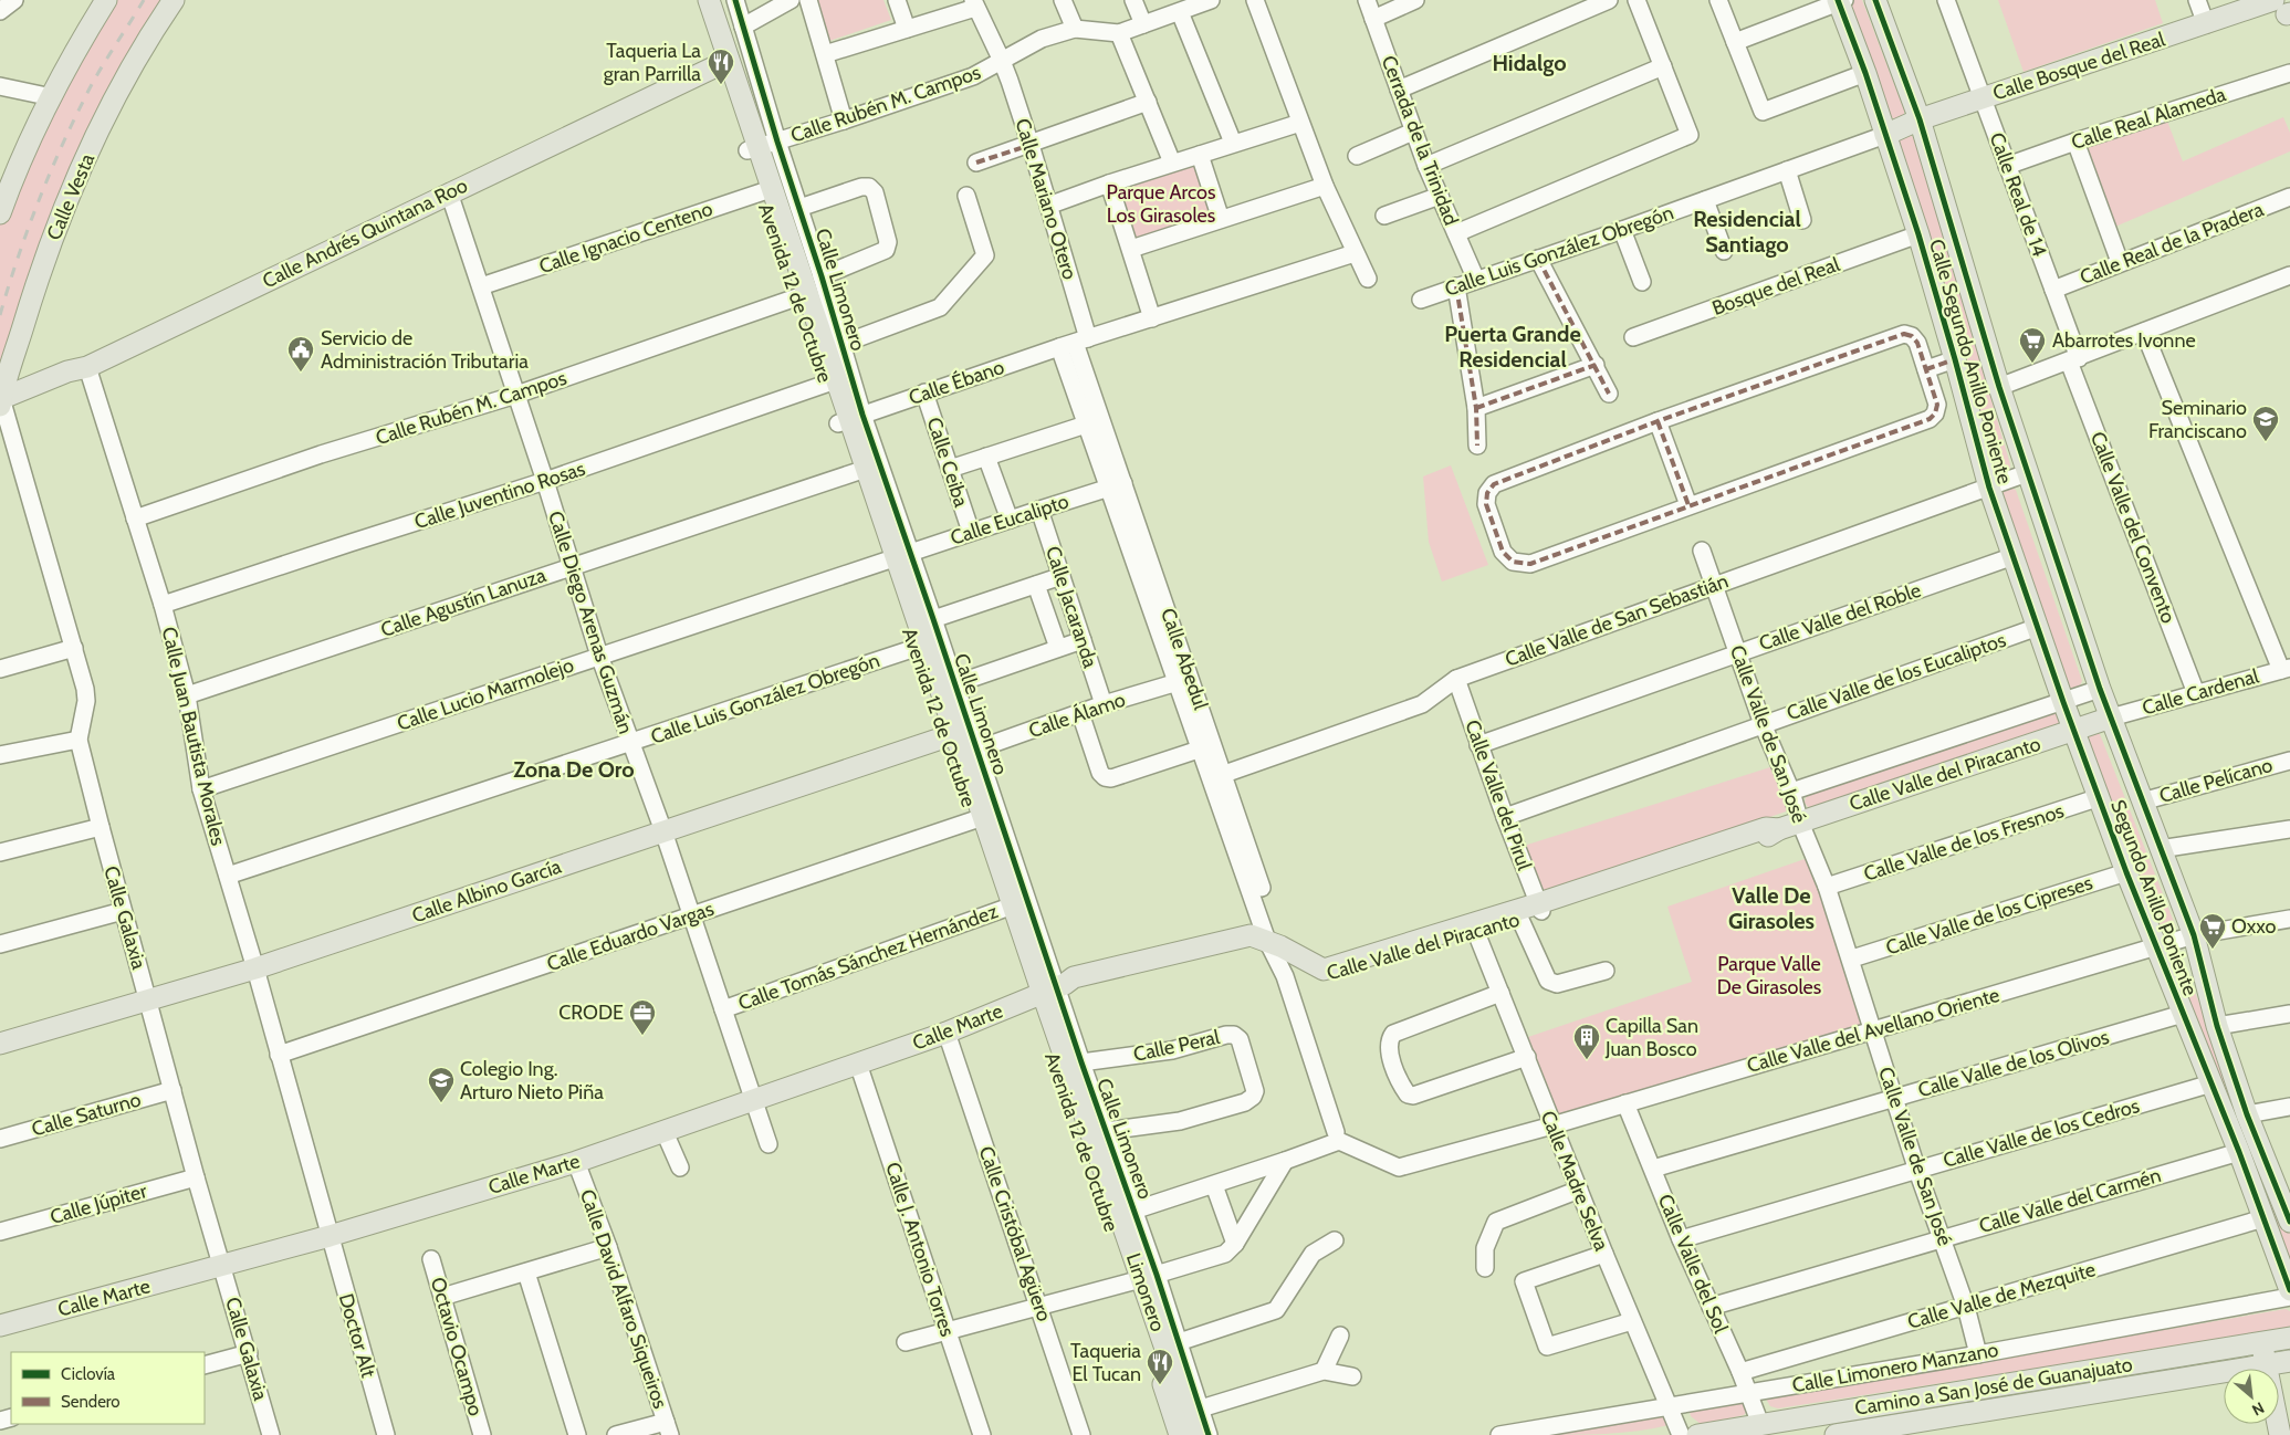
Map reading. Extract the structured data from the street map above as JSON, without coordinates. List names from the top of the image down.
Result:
{
  "streets": {
    "main road": [
      "Calle Bosque del Real",
      "Calle Vesta",
      "Calle Andrés Quintana Roo",
      "Avenida 12 de Octubre",
      "Calle Segundo Anillo Poniente",
      "Calle Valle del Piracanto",
      "Calle Albino García",
      "Segundo Anillo Poniente",
      "Calle Marte",
      "Limonero",
      "Camino a San José de Guanajuato"
    ],
    "street": [
      "Calle Rubén M. Campos",
      "Calle Real Alameda",
      "Cerrada de la Trinidad",
      "Calle Real de 14",
      "Calle Mariano Otero",
      "Calle Ignacio Centeno",
      "Calle Real de la Pradera",
      "Calle Luis González Obregón",
      "Bosque del Real",
      "Calle Limonero",
      "Calle Ébano",
      "Calle Ceiba",
      "Calle Juventino Rosas",
      "Calle Eucalipto",
      "Calle Valle del Convento",
      "Calle Agustín Lanuza",
      "Calle Jacaranda",
      "Calle Valle del Roble",
      "Calle Valle de San Sebastián",
      "Calle Diego Arenas Guzmán",
      "Calle Abedul",
      "Calle Valle de los Eucaliptos",
      "Calle Cardenal",
      "Calle Lucio Marmolejo",
      "Calle Álamo",
      "Calle Valle de San José",
      "Calle Juan Bautista Morales",
      "Calle Pelícano",
      "Calle Valle del Pirul",
      "Calle Valle de los Fresnos",
      "Calle Valle de los Cipreses",
      "Calle Galaxia",
      "Calle Eduardo Vargas",
      "Calle Tomás Sánchez Hernández",
      "Calle Valle del Avellano Oriente",
      "Calle Peral",
      "Calle Valle de los Olivos",
      "Calle Saturno",
      "Calle Valle de los Cedros",
      "Calle Madre Selva",
      "Calle Valle del Carmén",
      "Calle Júpiter",
      "Calle Cristóbal Agüero",
      "Calle J. Antonio Torres",
      "Calle Valle del Sol",
      "Calle Valle de Mezquite",
      "Calle David Alfaro Siqueiros",
      "Doctor Alt",
      "Octavio Ocampo",
      "Calle Limonero Manzano"
    ]
  },
  "crossings": [
    ["Calle Bosque del Real", "Calle Real de 14"],
    ["Calle Bosque del Real", "Calle Luis González Obregón"],
    ["Calle Bosque del Real", "Calle Segundo Anillo Poniente"],
    ["Calle Rubén M. Campos", "Calle Mariano Otero"],
    ["Calle Rubén M. Campos", "Calle Limonero"],
    ["Calle Rubén M. Campos", "Avenida 12 de Octubre"],
    ["Calle Rubén M. Campos", "Calle Diego Arenas Guzmán"],
    ["Calle Rubén M. Campos", "Calle Juan Bautista Morales"],
    ["Calle Real Alameda", "Calle Real de 14"],
    ["Cerrada de la Trinidad", "Calle Luis González Obregón"],
    ["Calle Real de 14", "Calle Real de la Pradera"],
    ["Calle Real de 14", "Calle Valle del Convento"],
    ["Calle Vesta", "Calle Andrés Quintana Roo"],
    ["Calle Vesta", "Calle Galaxia"],
    ["Calle Mariano Otero", "Calle Ébano"],
    ["Calle Mariano Otero", "Calle Abedul"],
    ["Calle Andrés Quintana Roo", "Avenida 12 de Octubre"],
    ["Calle Andrés Quintana Roo", "Calle Diego Arenas Guzmán"],
    ["Calle Andrés Quintana Roo", "Calle Juan Bautista Morales"],
    ["Calle Andrés Quintana Roo", "Calle Galaxia"],
    ["Calle Ignacio Centeno", "Avenida 12 de Octubre"],
    ["Calle Ignacio Centeno", "Calle Diego Arenas Guzmán"],
    ["Calle Luis González Obregón", "Avenida 12 de Octubre"],
    ["Calle Luis González Obregón", "Calle Segundo Anillo Poniente"],
    ["Calle Luis González Obregón", "Calle Diego Arenas Guzmán"],
    ["Calle Luis González Obregón", "Calle Juan Bautista Morales"],
    ["Bosque del Real", "Calle Segundo Anillo Poniente"],
    ["Calle Limonero", "Avenida 12 de Octubre"],
    ["Calle Limonero", "Calle Ébano"],
    ["Calle Limonero", "Calle Eucalipto"],
    ["Calle Limonero", "Calle Lucio Marmolejo"],
    ["Calle Limonero", "Calle Álamo"],
    ["Calle Limonero", "Calle Valle del Piracanto"],
    ["Calle Limonero", "Calle Albino García"],
    ["Calle Limonero", "Calle Marte"],
    ["Calle Limonero", "Calle Peral"],
    ["Calle Limonero", "Limonero"],
    ["Avenida 12 de Octubre", "Calle Ébano"],
    ["Avenida 12 de Octubre", "Calle Juventino Rosas"],
    ["Avenida 12 de Octubre", "Calle Eucalipto"],
    ["Avenida 12 de Octubre", "Calle Agustín Lanuza"],
    ["Avenida 12 de Octubre", "Calle Lucio Marmolejo"],
    ["Avenida 12 de Octubre", "Calle Valle del Piracanto"],
    ["Avenida 12 de Octubre", "Calle Albino García"],
    ["Avenida 12 de Octubre", "Calle Eduardo Vargas"],
    ["Avenida 12 de Octubre", "Calle Tomás Sánchez Hernández"],
    ["Avenida 12 de Octubre", "Calle Marte"],
    ["Avenida 12 de Octubre", "Limonero"],
    ["Calle Segundo Anillo Poniente", "Calle Valle del Roble"],
    ["Calle Segundo Anillo Poniente", "Calle Valle de San Sebastián"],
    ["Calle Segundo Anillo Poniente", "Calle Valle de los Eucaliptos"],
    ["Calle Segundo Anillo Poniente", "Calle Cardenal"],
    ["Calle Segundo Anillo Poniente", "Calle Valle del Piracanto"],
    ["Calle Segundo Anillo Poniente", "Segundo Anillo Poniente"],
    ["Calle Ébano", "Calle Ceiba"],
    ["Calle Ébano", "Calle Abedul"],
    ["Calle Ceiba", "Calle Eucalipto"],
    ["Calle Juventino Rosas", "Calle Diego Arenas Guzmán"],
    ["Calle Juventino Rosas", "Calle Juan Bautista Morales"],
    ["Calle Eucalipto", "Calle Jacaranda"],
    ["Calle Eucalipto", "Calle Abedul"],
    ["Calle Eucalipto", "Calle Lucio Marmolejo"],
    ["Calle Valle del Convento", "Calle Cardenal"],
    ["Calle Agustín Lanuza", "Calle Diego Arenas Guzmán"],
    ["Calle Agustín Lanuza", "Calle Juan Bautista Morales"],
    ["Calle Jacaranda", "Calle Álamo"],
    ["Calle Valle del Roble", "Calle Valle de San José"],
    ["Calle Valle del Roble", "Calle Valle del Pirul"],
    ["Calle Valle de San Sebastián", "Calle Abedul"],
    ["Calle Valle de San Sebastián", "Calle Valle de San José"],
    ["Calle Valle de San Sebastián", "Calle Valle del Pirul"],
    ["Calle Diego Arenas Guzmán", "Calle Lucio Marmolejo"],
    ["Calle Diego Arenas Guzmán", "Calle Albino García"],
    ["Calle Diego Arenas Guzmán", "Calle Eduardo Vargas"],
    ["Calle Diego Arenas Guzmán", "Calle Tomás Sánchez Hernández"],
    ["Calle Diego Arenas Guzmán", "Calle Marte"],
    ["Calle Abedul", "Calle Álamo"],
    ["Calle Abedul", "Calle Valle del Piracanto"],
    ["Calle Abedul", "Calle Valle del Avellano Oriente"],
    ["Calle Valle de los Eucaliptos", "Calle Valle de San José"],
    ["Calle Valle de los Eucaliptos", "Calle Valle del Pirul"],
    ["Calle Cardenal", "Calle Valle del Piracanto"],
    ["Calle Cardenal", "Segundo Anillo Poniente"],
    ["Calle Lucio Marmolejo", "Calle Juan Bautista Morales"],
    ["Calle Valle de San José", "Calle Valle del Piracanto"],
    ["Calle Valle de San José", "Calle Valle de los Fresnos"],
    ["Calle Valle de San José", "Calle Valle de los Cipreses"],
    ["Calle Valle de San José", "Calle Valle del Avellano Oriente"],
    ["Calle Valle de San José", "Calle Valle de los Olivos"],
    ["Calle Valle de San José", "Calle Valle de los Cedros"],
    ["Calle Valle de San José", "Calle Valle del Carmén"],
    ["Calle Valle de San José", "Calle Valle de Mezquite"],
    ["Calle Valle de San José", "Calle Limonero Manzano"],
    ["Calle Juan Bautista Morales", "Calle Albino García"],
    ["Calle Juan Bautista Morales", "Calle Eduardo Vargas"],
    ["Calle Juan Bautista Morales", "Calle Marte"],
    ["Calle Juan Bautista Morales", "Doctor Alt"],
    ["Calle Valle del Piracanto", "Calle Valle del Pirul"],
    ["Calle Valle del Piracanto", "Segundo Anillo Poniente"],
    ["Calle Valle del Piracanto", "Calle Marte"],
    ["Calle Valle del Piracanto", "Calle Madre Selva"],
    ["Calle Pelícano", "Segundo Anillo Poniente"],
    ["Calle Valle de los Fresnos", "Segundo Anillo Poniente"],
    ["Calle Albino García", "Calle Galaxia"],
    ["Segundo Anillo Poniente", "Calle Valle de los Cipreses"],
    ["Segundo Anillo Poniente", "Calle Valle del Avellano Oriente"],
    ["Segundo Anillo Poniente", "Calle Valle de los Olivos"],
    ["Segundo Anillo Poniente", "Calle Valle de los Cedros"],
    ["Segundo Anillo Poniente", "Calle Valle del Carmén"],
    ["Segundo Anillo Poniente", "Calle Valle de Mezquite"],
    ["Calle Galaxia", "Calle Marte"],
    ["Calle Galaxia", "Calle Saturno"],
    ["Calle Galaxia", "Calle Júpiter"],
    ["Calle Marte", "Calle Cristóbal Agüero"],
    ["Calle Marte", "Calle J. Antonio Torres"],
    ["Calle Marte", "Calle David Alfaro Siqueiros"],
    ["Calle Marte", "Doctor Alt"],
    ["Calle Valle del Avellano Oriente", "Calle Madre Selva"],
    ["Calle Valle del Avellano Oriente", "Calle Valle del Sol"],
    ["Calle Valle de los Olivos", "Calle Valle del Sol"],
    ["Calle Valle de los Cedros", "Calle Valle del Sol"],
    ["Calle Madre Selva", "Calle Limonero Manzano"],
    ["Calle Valle del Carmén", "Calle Valle del Sol"],
    ["Calle Valle del Sol", "Calle Valle de Mezquite"],
    ["Calle Valle del Sol", "Calle Limonero Manzano"],
    ["Calle Valle del Sol", "Camino a San José de Guanajuato"]
  ],
  "districts": [
    "Hidalgo",
    "Residencial Santiago",
    "Puerta Grande Residencial",
    "Zona De Oro",
    "Valle De Girasoles"
  ],
  "parks": ["Parque Arcos Los Girasoles", "Parque Valle De Girasoles"],
  "places": {
    "restaurant": ["Taqueria La gran Parrilla", "Taqueria El Tucan"],
    "supermarket": ["Abarrotes Ivonne", "Oxxo"],
    "public building": ["Servicio de Administración Tributaria"],
    "school or university": ["Seminario Franciscano", "Colegio Ing. Arturo Nieto Piña"],
    "office": ["CRODE"],
    "building": ["Capilla San Juan Bosco"]
  },
  "legend": ["Ciclovía", "Sendero"],
  "north": "bottom right"
}
